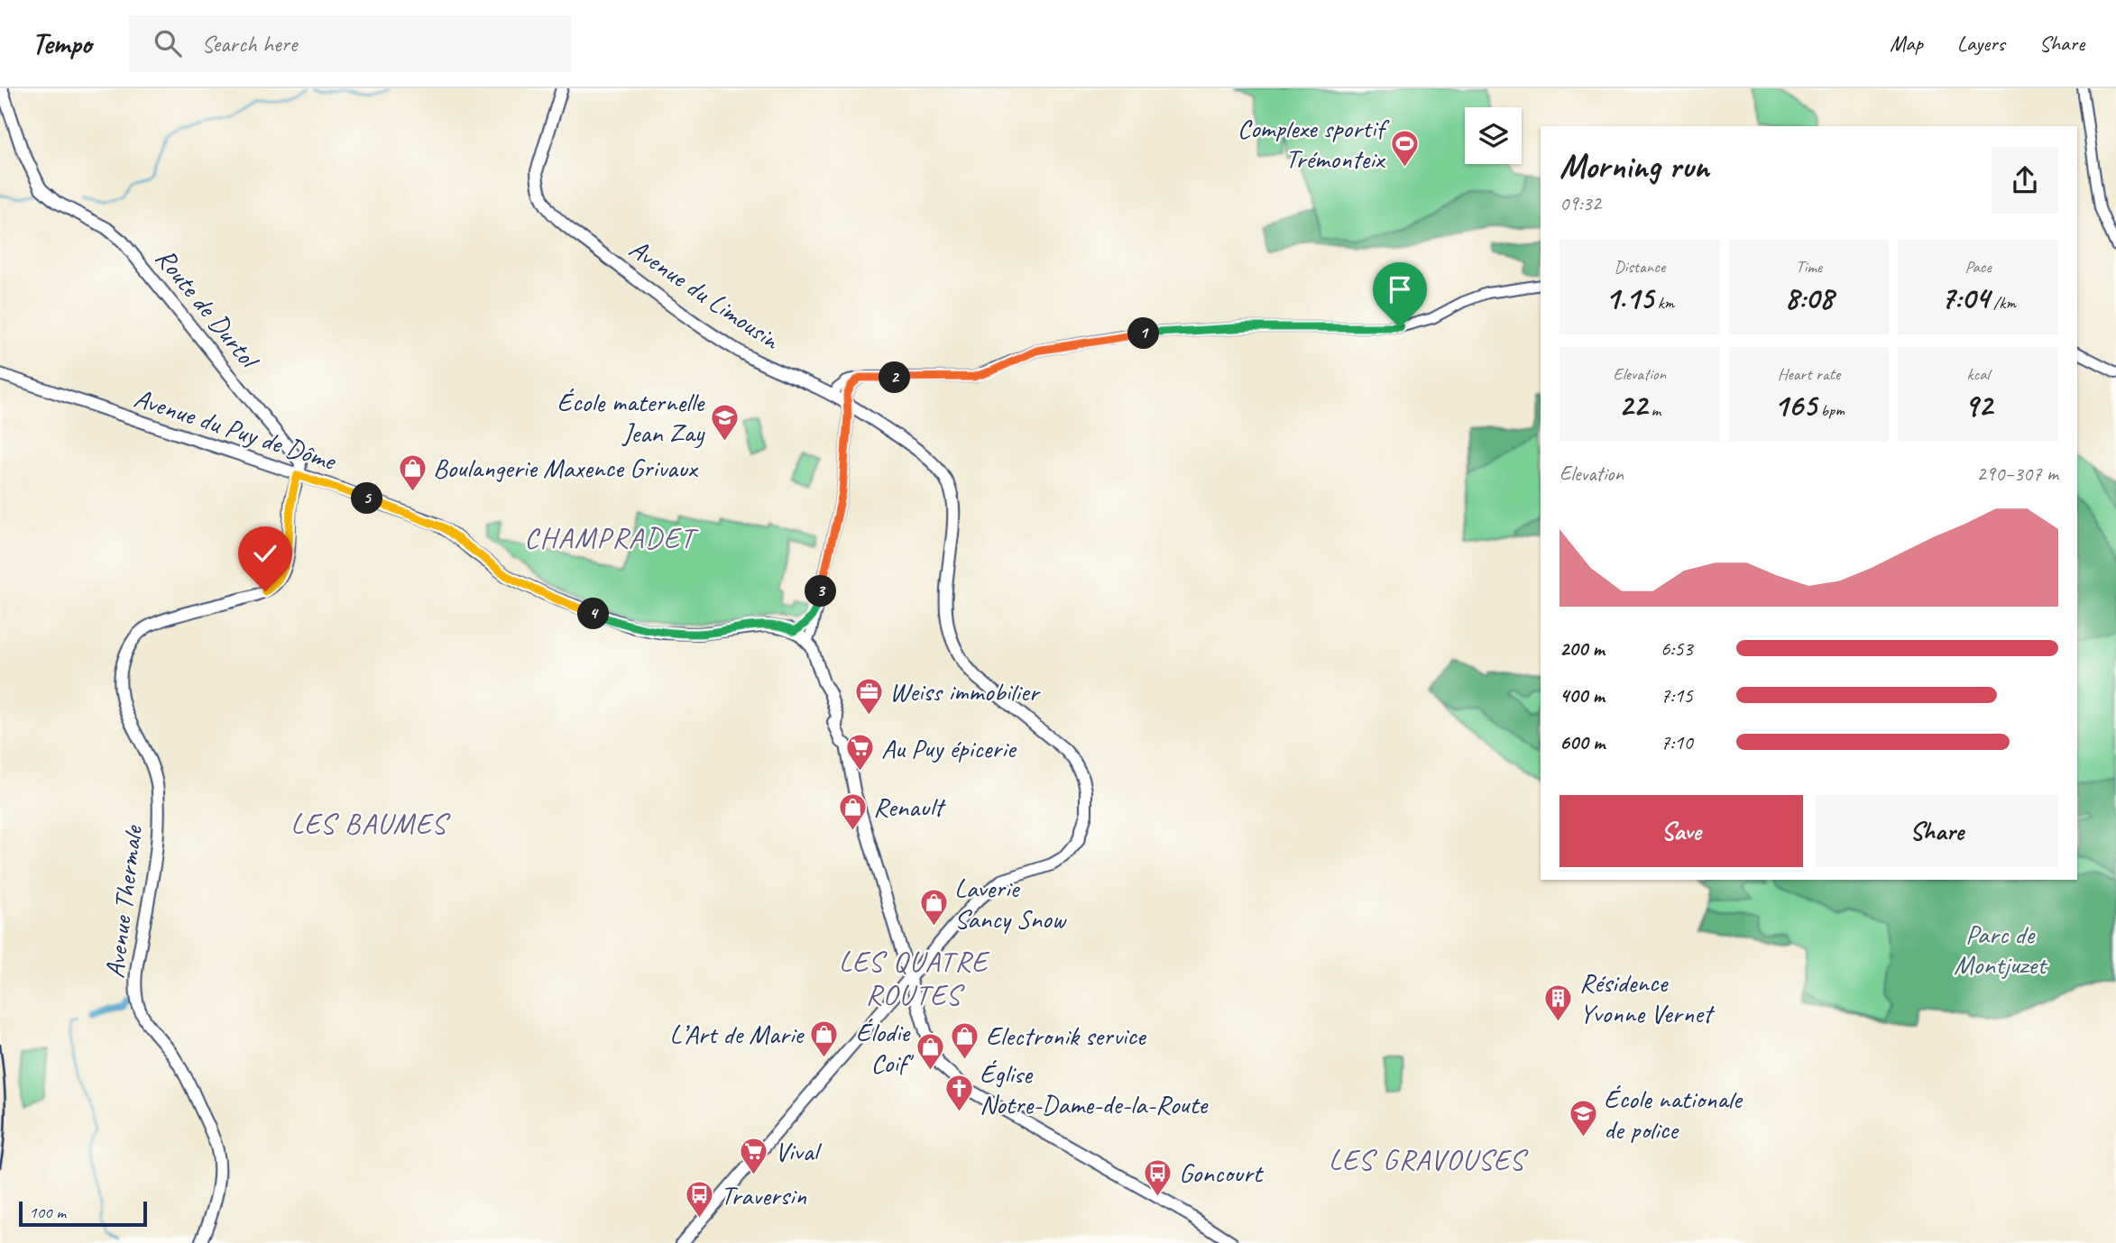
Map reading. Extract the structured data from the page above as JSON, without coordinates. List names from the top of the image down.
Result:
{
  "streets": {
    "main road": [
      "Avenue du Limousin",
      "Route de Durtol",
      "Avenue du Puy de Dôme",
      "Avenue Thermale"
    ]
  },
  "crossings": [
    ["Avenue du Limousin", "Avenue du Puy de Dôme"],
    ["Route de Durtol", "Avenue du Puy de Dôme"],
    ["Route de Durtol", "Avenue Thermale"],
    ["Avenue du Puy de Dôme", "Avenue Thermale"]
  ],
  "districts": [
    "CHAMPRADET",
    "LES BAUMES",
    "LES QUATRE ROUTES",
    "LES GRAVOUSES"
  ],
  "parks": ["Parc de Montjuzet"],
  "places": {
    "sports": ["Complexe sportif Trémonteix"],
    "school or university": ["École maternelle Jean Zay", "École nationale de police"],
    "shop": [
      "Boulangerie Maxence Grivaux",
      "Renault",
      "Laverie Sancy Snow",
      "L’Art de Marie",
      "Electronik service",
      "Élodie Coif'"
    ],
    "office": ["Weiss immobilier"],
    "supermarket": ["Au Puy épicerie", "Vival"],
    "building": ["Résidence Yvonne Vernet"],
    "church": ["Église Notre-Dame-de-la-Route"],
    "bus stop": ["Goncourt", "Traversin"]
  },
  "scale_bar": "100 m",
  "page": {
    "header": "Tempo",
    "search": "Search here",
    "nav": ["Map", "Layers", "Share"],
    "heading": ["Morning run", "09:32"],
    "stats": [
      ["Distance", "1.15 km"],
      ["Time", "8:08"],
      ["Pace", "7:04 /km"],
      ["Elevation", "22 m"],
      ["Heart rate", "165 bpm"],
      ["kcal", "92"]
    ],
    "pins": [
      "1",
      "2",
      "5",
      "3",
      "4"
    ],
    "chart": ["Elevation", "290–307 m"],
    "list": [
      {
        "name": "200 m",
        "note": "6:53"
      },
      {
        "name": "400 m",
        "note": "7:15"
      },
      {
        "name": "600 m",
        "note": "7:10"
      }
    ],
    "buttons": ["Save", "Share"],
    "scale": "100 m"
  }
}
